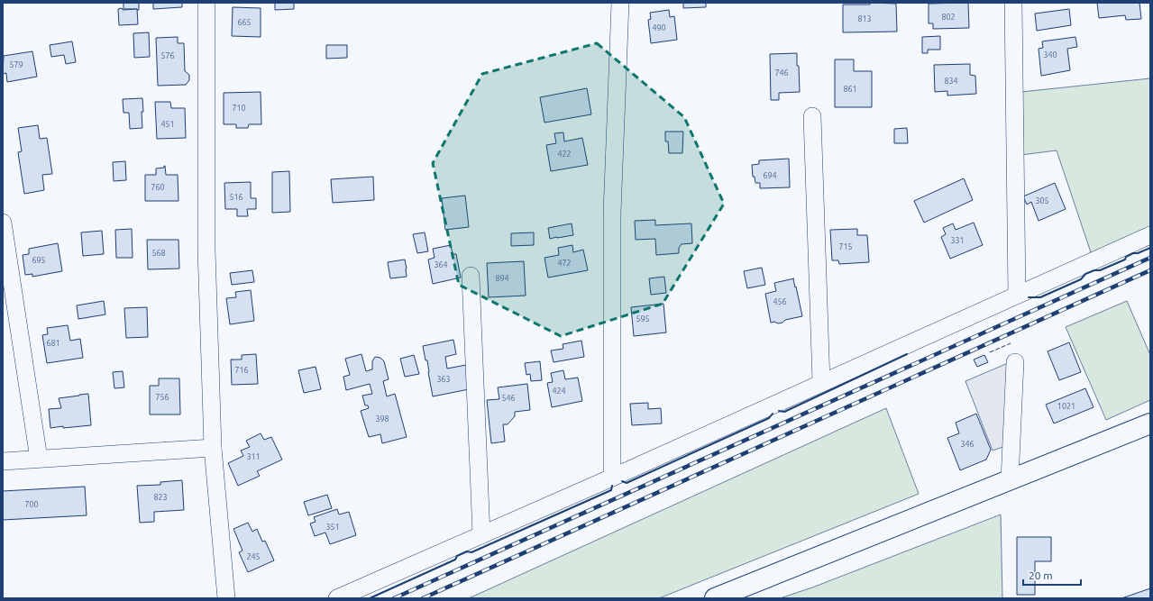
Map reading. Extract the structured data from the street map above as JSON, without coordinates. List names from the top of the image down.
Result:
{
  "house_numbers": [
    "802",
    "813",
    "665",
    "490",
    "340",
    "576",
    "579",
    "746",
    "834",
    "861",
    "710",
    "451",
    "422",
    "694",
    "760",
    "516",
    "305",
    "331",
    "715",
    "568",
    "695",
    "472",
    "364",
    "894",
    "456",
    "595",
    "681",
    "716",
    "363",
    "424",
    "756",
    "546",
    "1021",
    "398",
    "346",
    "311",
    "823",
    "700",
    "351",
    "245"
  ],
  "scale_bar": "20 m"
}
